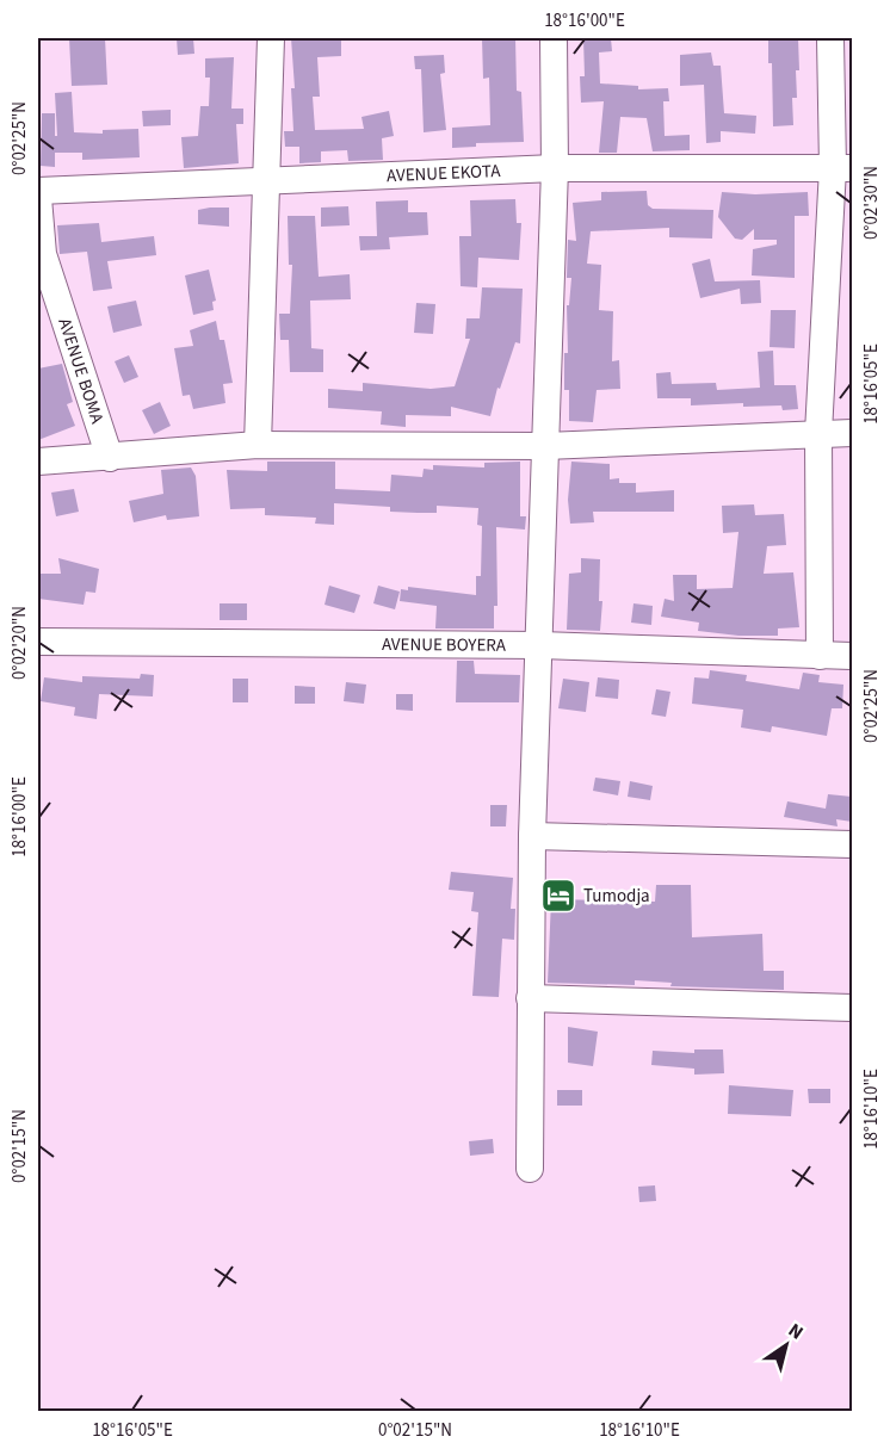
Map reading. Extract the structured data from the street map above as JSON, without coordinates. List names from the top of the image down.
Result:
{
  "streets": {
    "street": ["AVENUE EKOTA", "AVENUE BOMA", "AVENUE BOYERA"]
  },
  "places": {
    "hotel": ["Tumodja"]
  },
  "north": "top right",
  "coordinates": [
    "18°16'00\"E",
    "0°02'25\"N",
    "0°02'30\"N",
    "18°16'05\"E",
    "0°02'20\"N",
    "18°16'10\"E",
    "0°02'15\"N"
  ]
}
